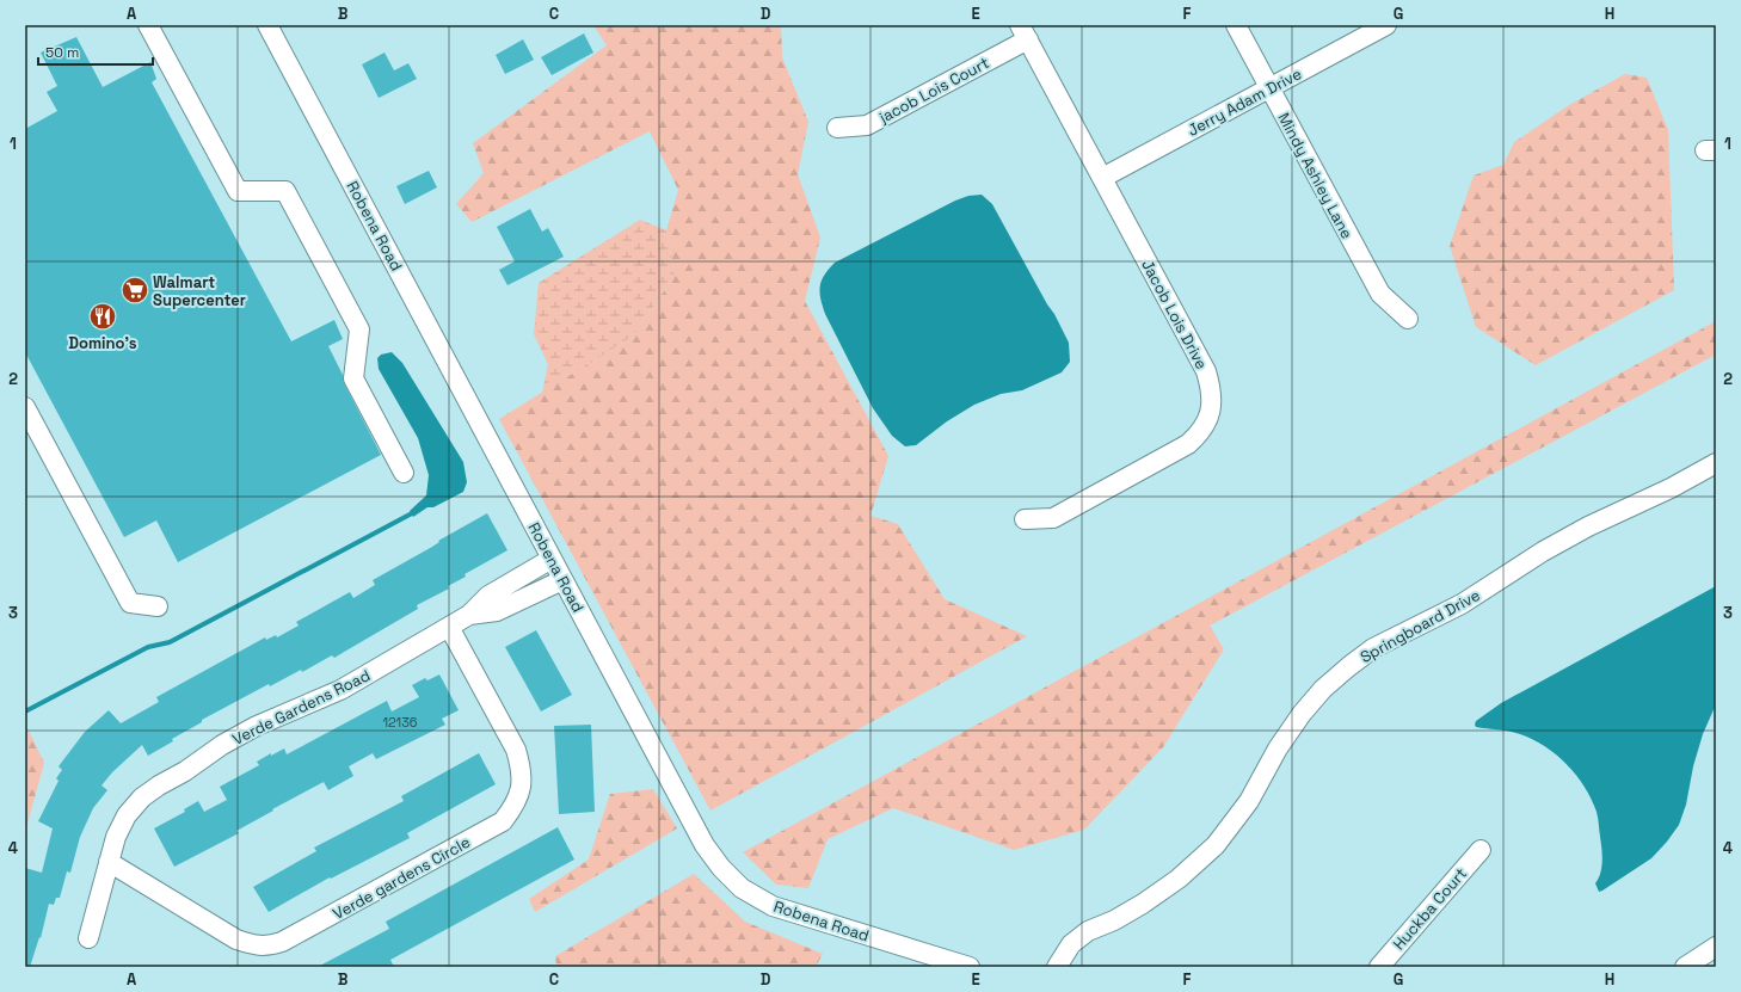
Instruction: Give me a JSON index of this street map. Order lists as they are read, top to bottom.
{
  "streets": {
    "street": [
      "jacob Lois Court",
      "Jerry Adam Drive",
      "Mindy Ashley Lane",
      "Robena Road",
      "Jacob Lois Drive",
      "Springboard Drive",
      "Verde Gardens Road",
      "Verde gardens Circle",
      "Huckba Court"
    ]
  },
  "crossings": [
    ["jacob Lois Court", "Jacob Lois Drive"],
    ["Jerry Adam Drive", "Mindy Ashley Lane"],
    ["Jerry Adam Drive", "Jacob Lois Drive"],
    ["Robena Road", "Verde Gardens Road"],
    ["Verde Gardens Road", "Verde gardens Circle"]
  ],
  "places": {
    "supermarket": ["Walmart Supercenter"],
    "restaurant": ["Domino's"]
  },
  "house_numbers": ["12136"],
  "scale_bar": "50 m",
  "grid": {
    "columns": [
      "A",
      "B",
      "C",
      "D",
      "E",
      "F",
      "G",
      "H"
    ],
    "rows": [
      "1",
      "2",
      "3",
      "4"
    ]
  }
}
